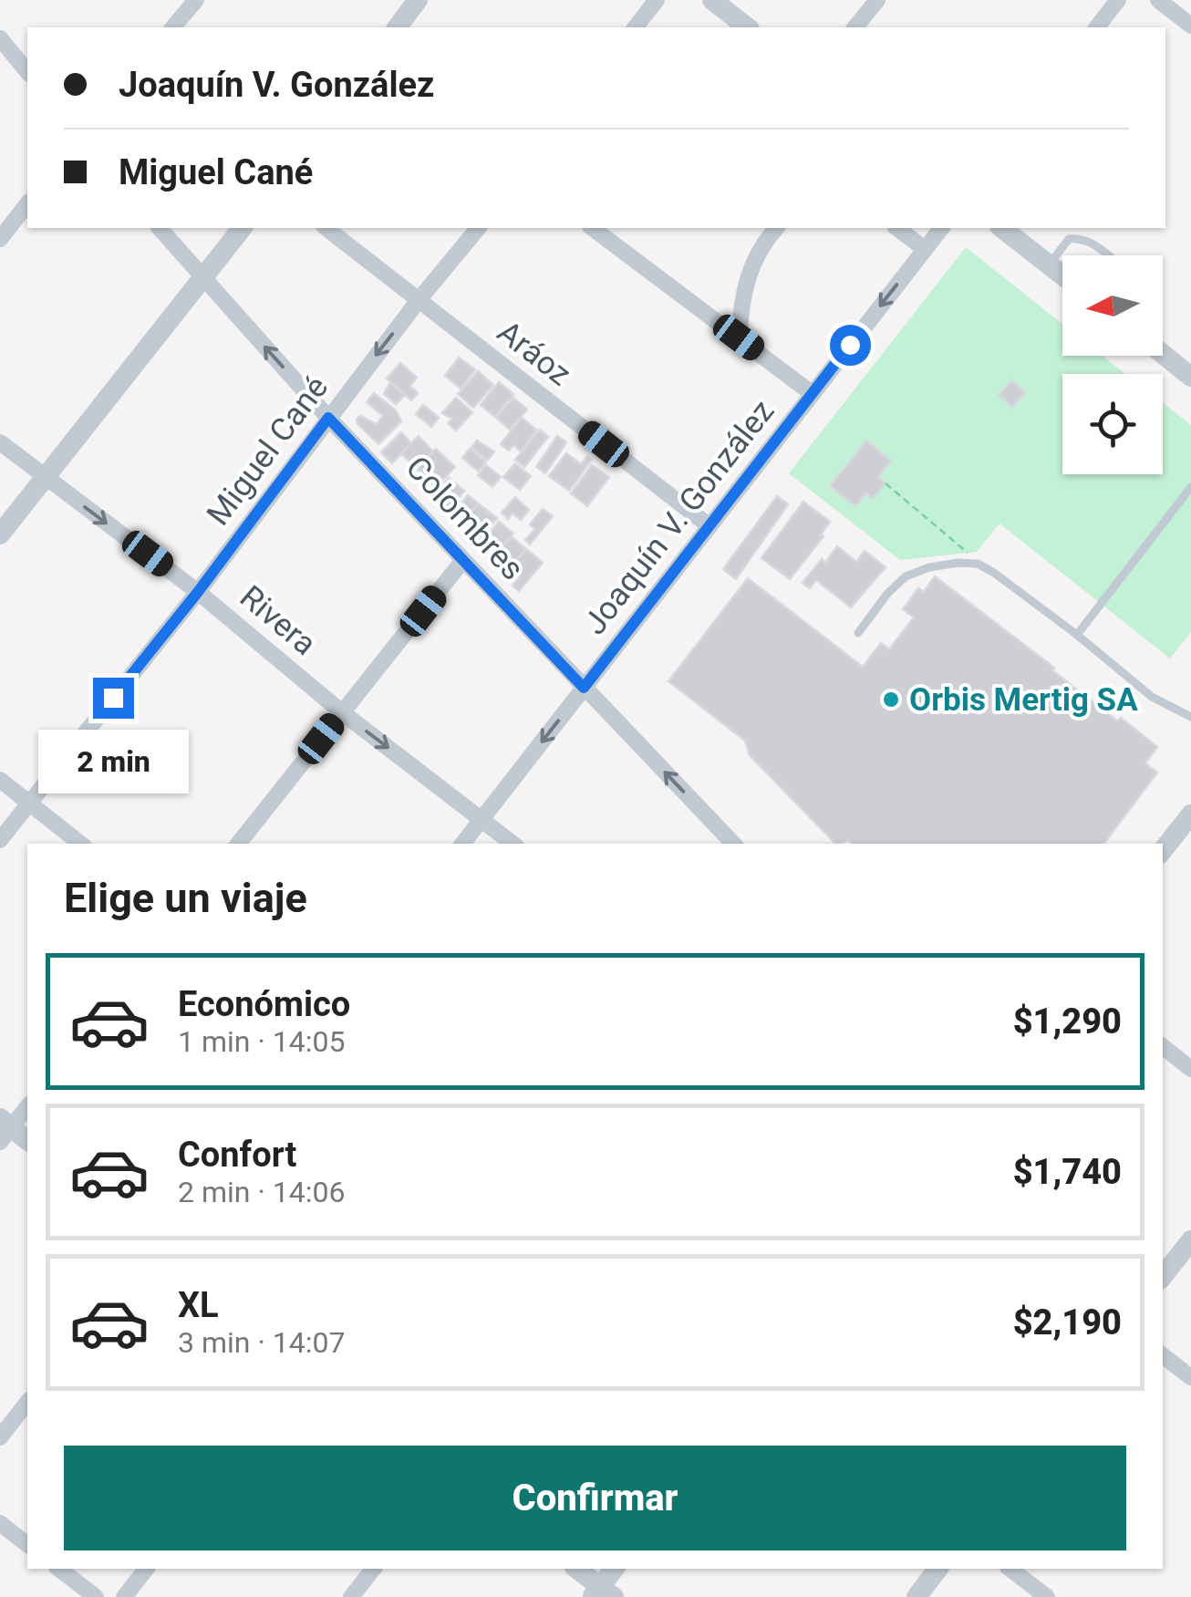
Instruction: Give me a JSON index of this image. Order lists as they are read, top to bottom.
{
  "streets": {
    "street": [
      "Aráoz",
      "Miguel Cané",
      "Joaquín V. González",
      "Colombres",
      "Rivera"
    ]
  },
  "crossings": [
    ["Aráoz", "Miguel Cané"],
    ["Aráoz", "Joaquín V. González"],
    ["Miguel Cané", "Colombres"],
    ["Miguel Cané", "Rivera"],
    ["Joaquín V. González", "Colombres"],
    ["Joaquín V. González", "Rivera"]
  ],
  "one_way": ["Colombres", "Rivera"],
  "places": ["Orbis Mertig SA"],
  "north": "left",
  "page": {
    "banner": ["Joaquín V. González", "Miguel Cané"],
    "bubble": "2 min",
    "heading": "Elige un viaje",
    "list": [
      {
        "name": "Económico",
        "note": "1 min · 14:05",
        "value": "$1,290"
      },
      {
        "name": "Confort",
        "note": "2 min · 14:06",
        "value": "$1,740"
      },
      {
        "name": "XL",
        "note": "3 min · 14:07",
        "value": "$2,190"
      }
    ],
    "buttons": "Confirmar"
  }
}
